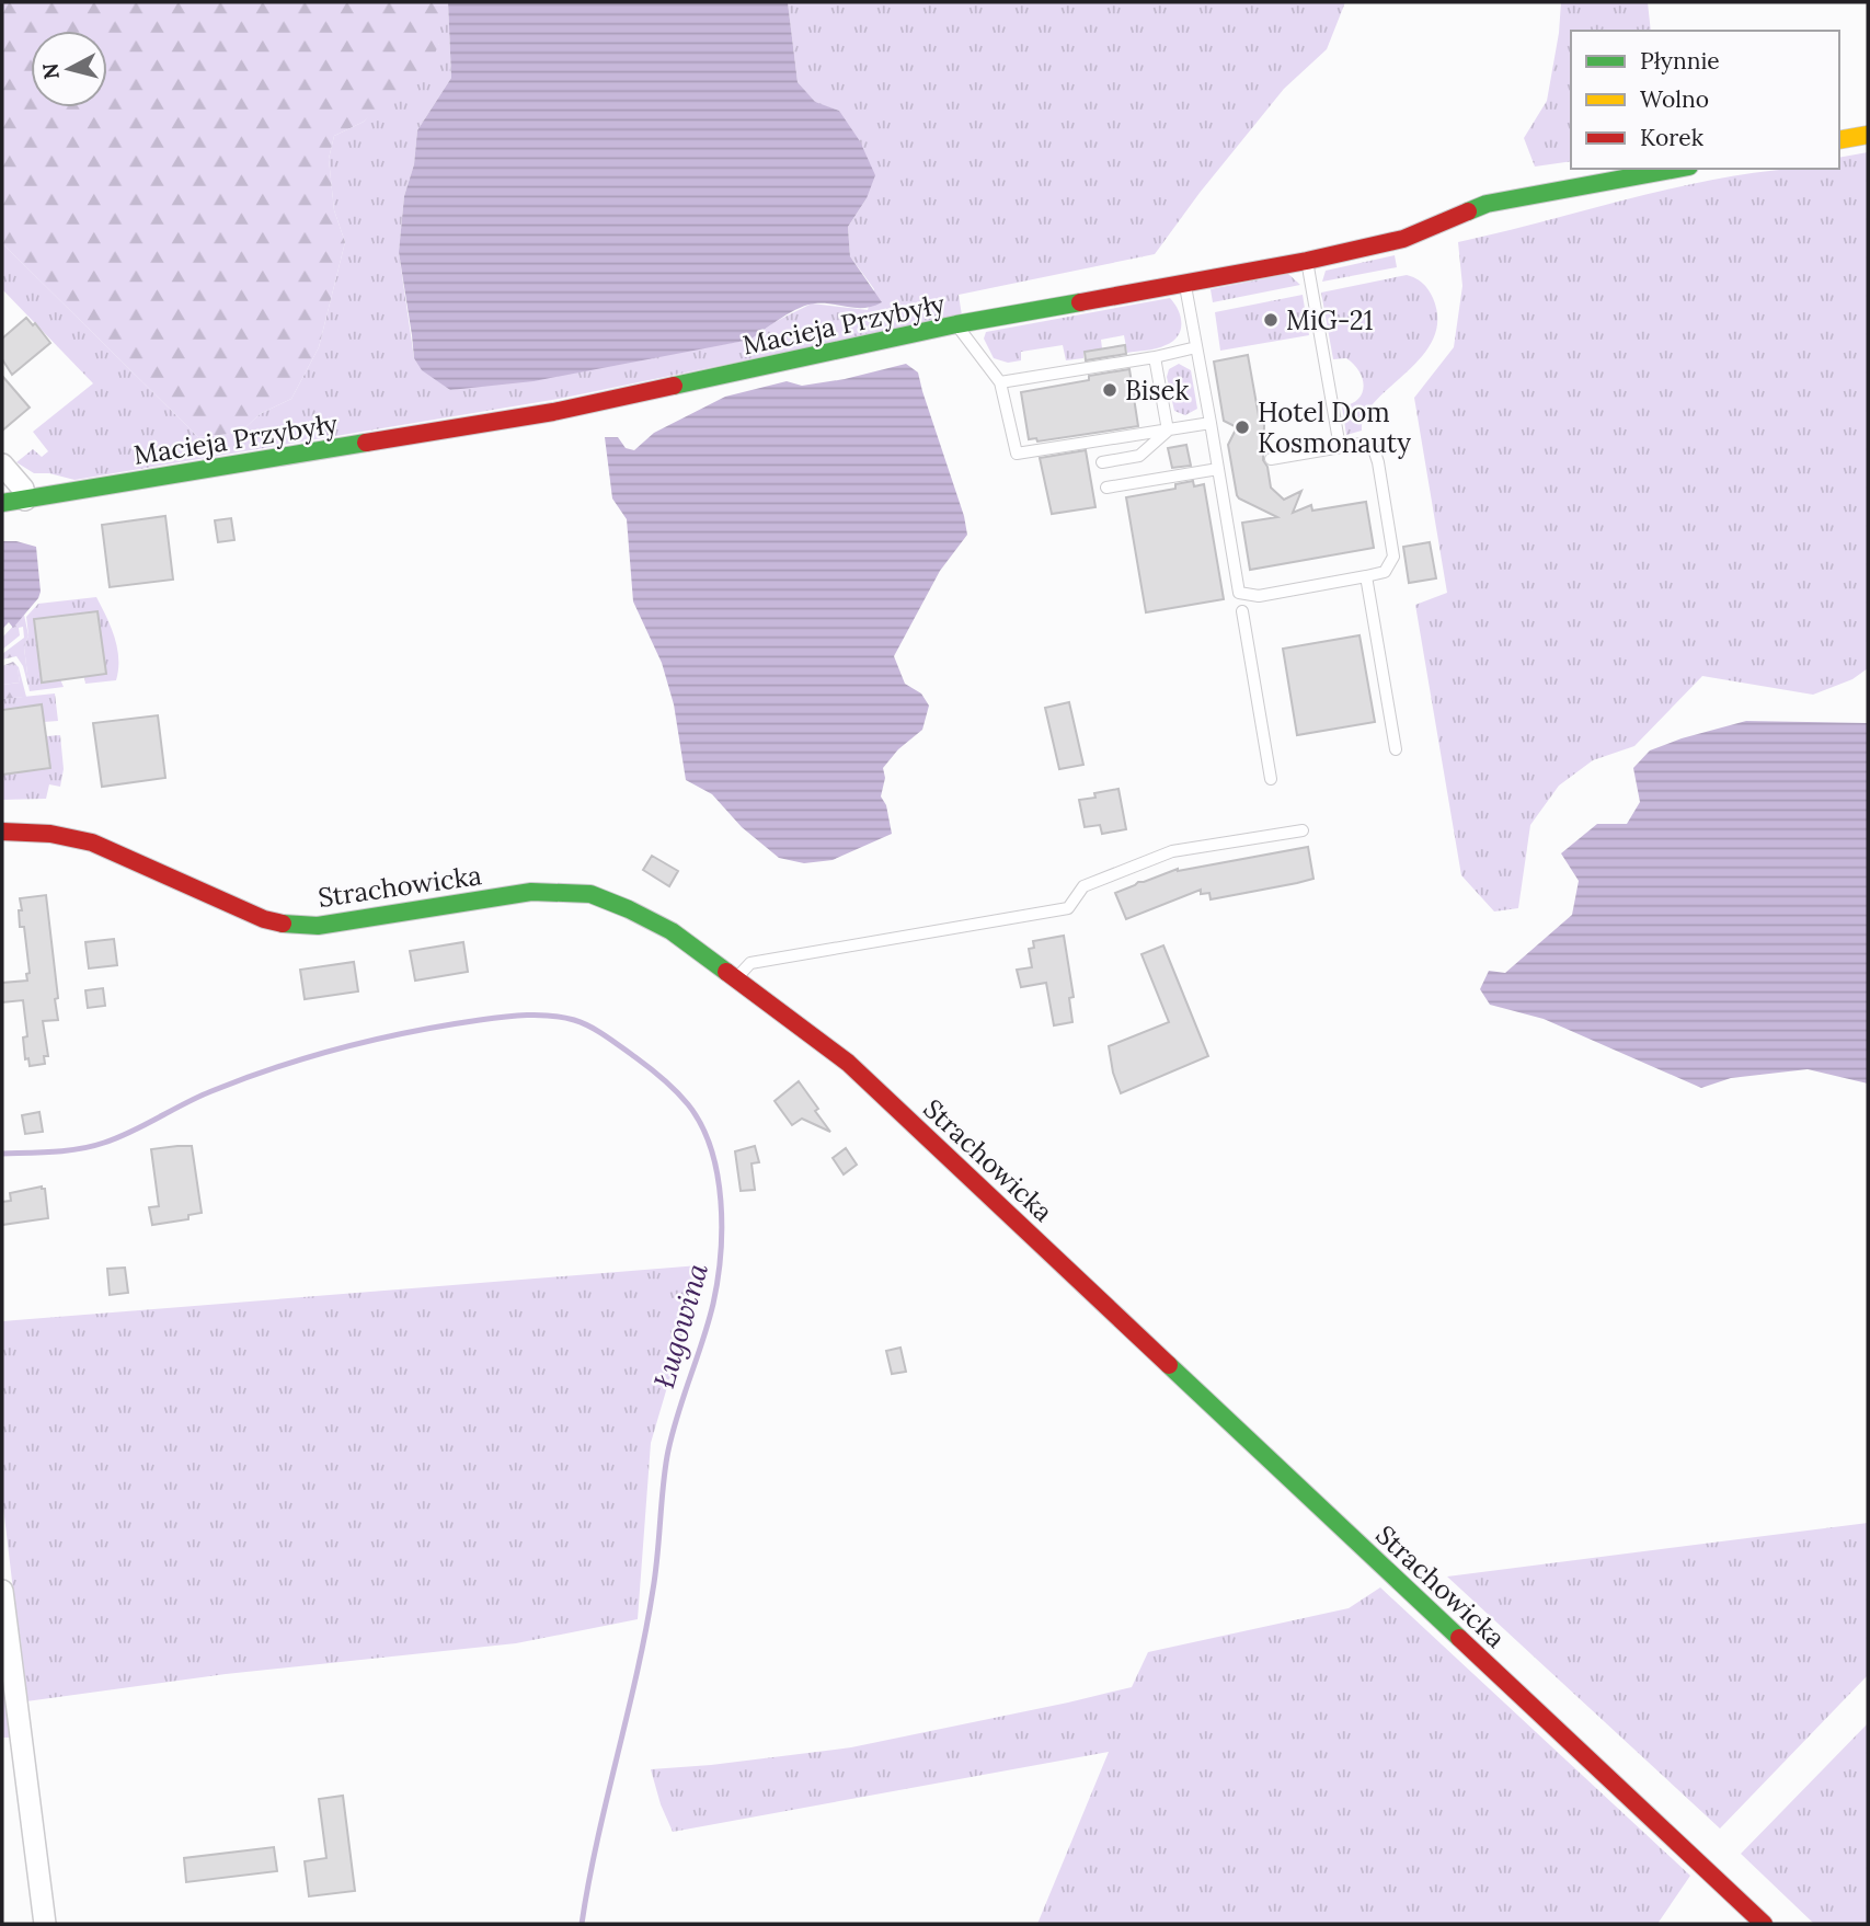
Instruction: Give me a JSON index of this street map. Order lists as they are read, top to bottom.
{
  "streets": {
    "street": ["Macieja Przybyły", "Strachowicka"]
  },
  "water": ["Ługowina"],
  "places": ["MiG-21", "Bisek", "Hotel Dom Kosmonauty"],
  "legend": ["Płynnie", "Wolno", "Korek"],
  "north": "left"
}
